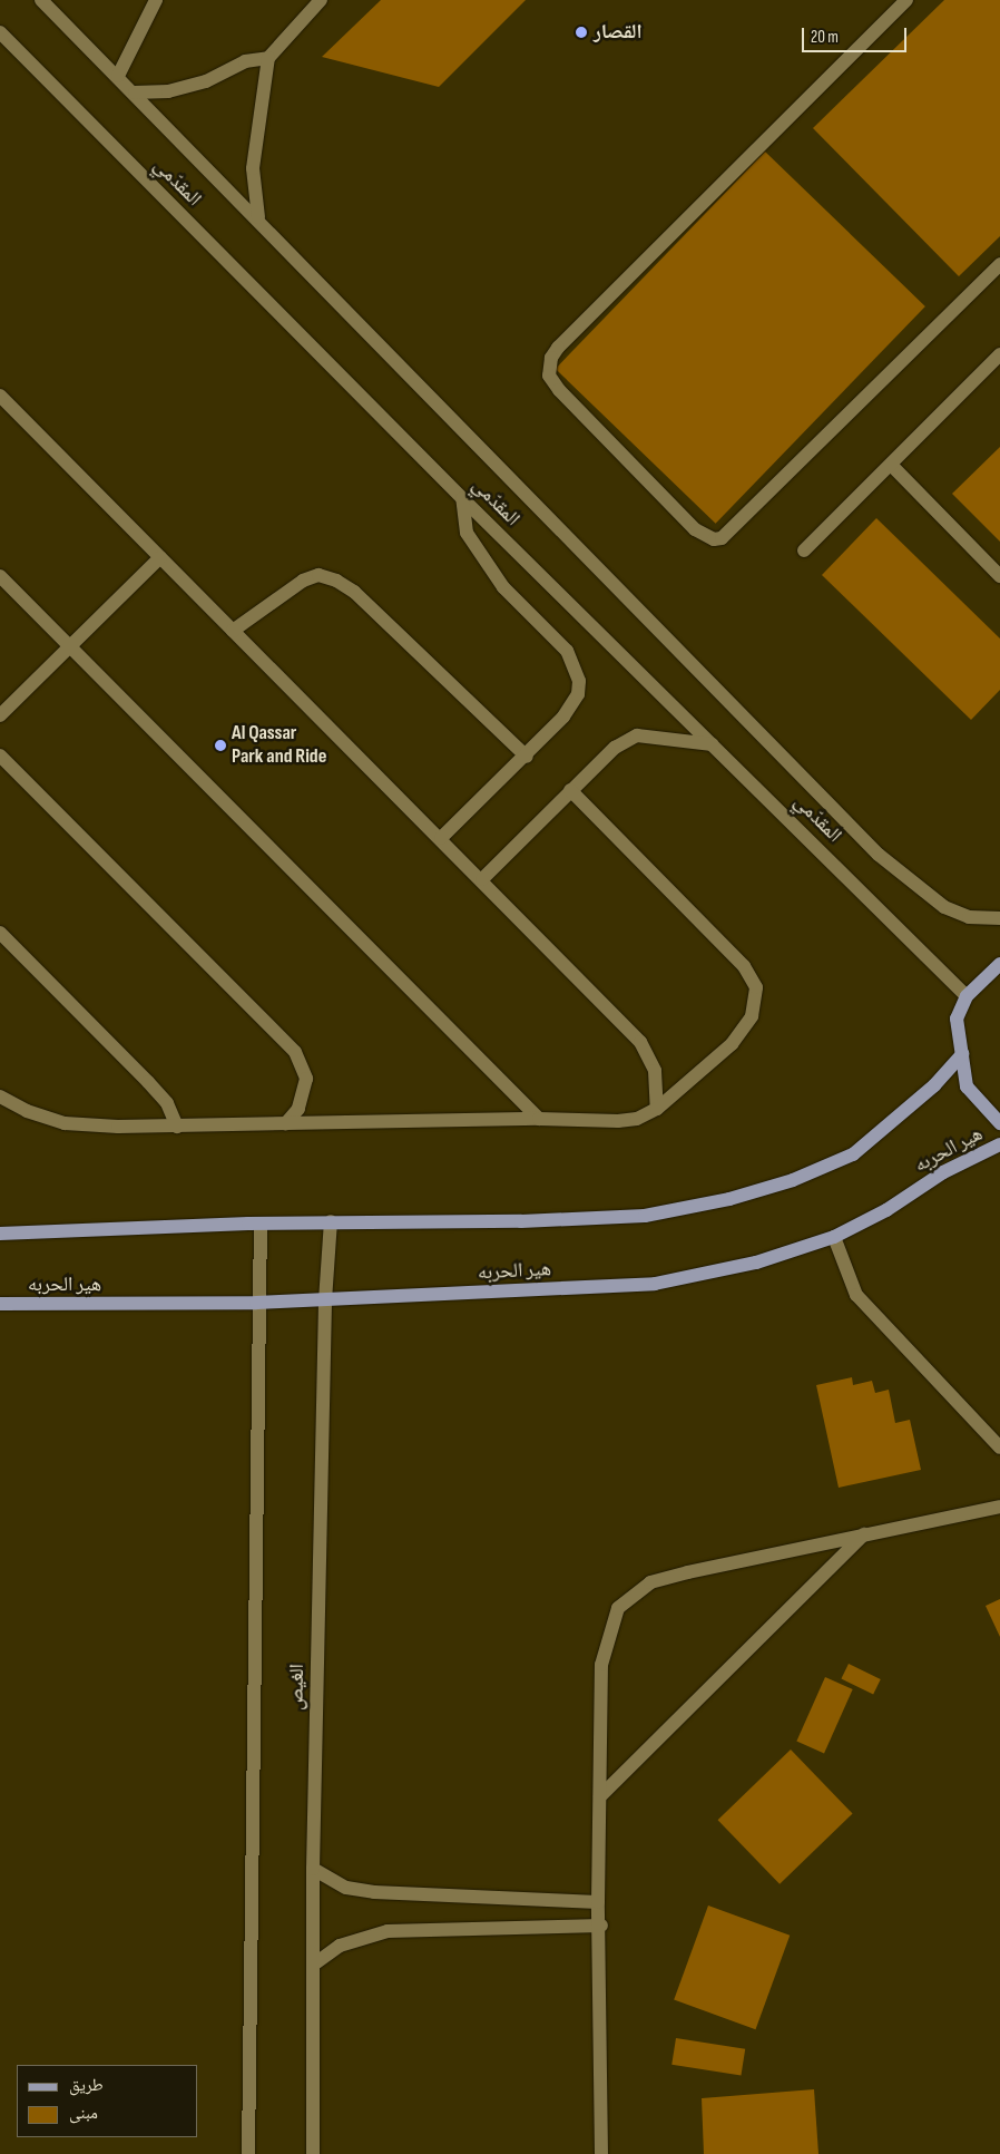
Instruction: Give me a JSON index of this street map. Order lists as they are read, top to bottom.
{
  "streets": {
    "main road": ["هير الحربه"],
    "street": ["المقدّمي", "الغيص"]
  },
  "crossings": [
    ["هير الحربه", "الغيص"]
  ],
  "places": ["القصار", "Al Qassar Park and Ride"],
  "legend": ["طريق", "مبنى"],
  "scale_bar": "20 m"
}
